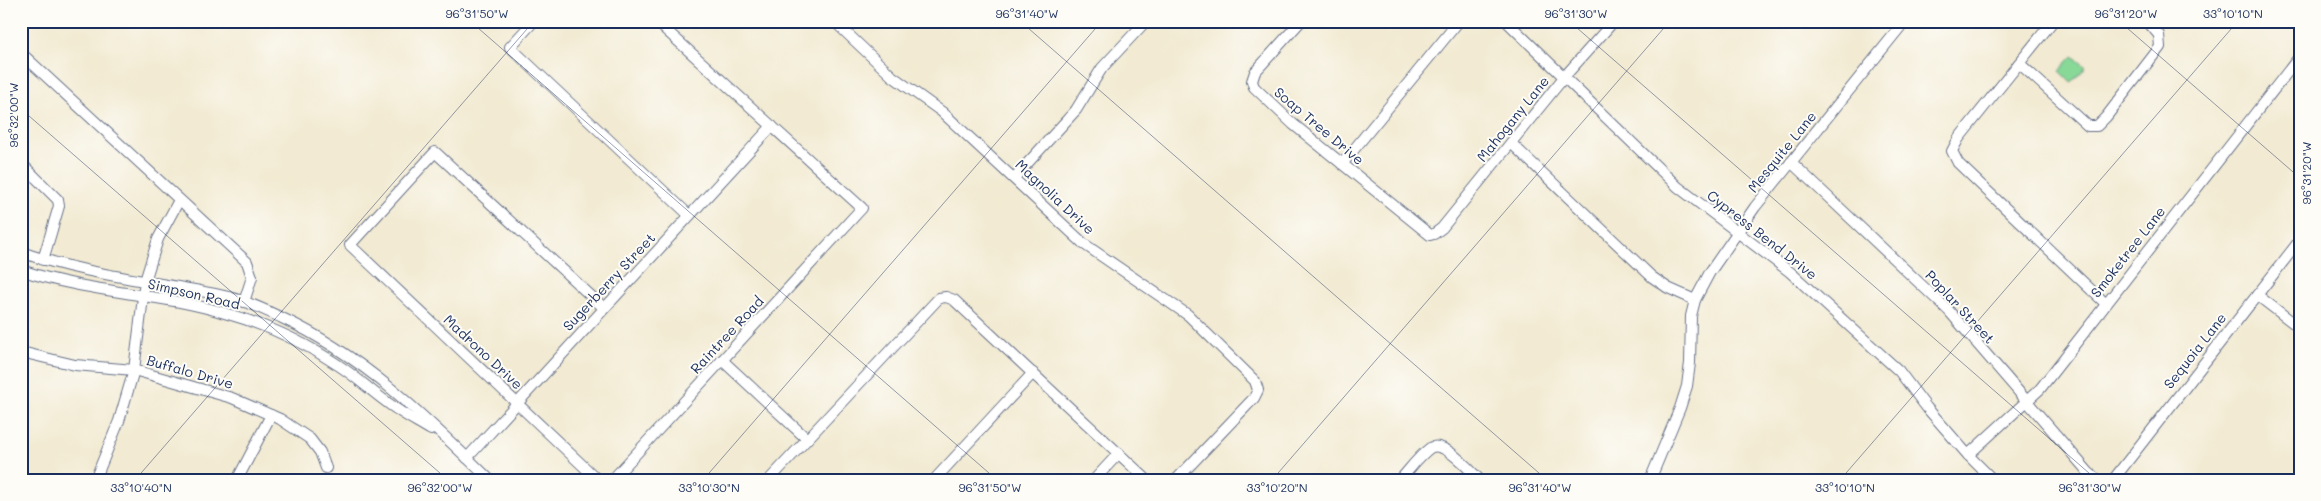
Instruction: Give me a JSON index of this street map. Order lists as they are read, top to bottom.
{
  "streets": {
    "street": [
      "Mahogany Lane",
      "Soap Tree Drive",
      "Mesquite Lane",
      "Magnolia Drive",
      "Cypress Bend Drive",
      "Smoketree Lane",
      "Sugerberry Street",
      "Simpson Road",
      "Poplar Street",
      "Raintree Road",
      "Sequoia Lane",
      "Madrono Drive",
      "Buffalo Drive"
    ]
  },
  "crossings": [
    ["Mahogany Lane", "Soap Tree Drive"],
    ["Mahogany Lane", "Cypress Bend Drive"],
    ["Mesquite Lane", "Cypress Bend Drive"],
    ["Mesquite Lane", "Poplar Street"],
    ["Cypress Bend Drive", "Smoketree Lane"],
    ["Smoketree Lane", "Poplar Street"],
    ["Sugerberry Street", "Simpson Road"],
    ["Sugerberry Street", "Raintree Road"],
    ["Sugerberry Street", "Madrono Drive"]
  ],
  "coordinates": [
    "96°31'50\"W",
    "96°31'40\"W",
    "96°31'30\"W",
    "96°31'20\"W",
    "33°10'10\"N",
    "96°32'00\"W",
    "33°10'40\"N",
    "33°10'30\"N",
    "33°10'20\"N"
  ]
}
